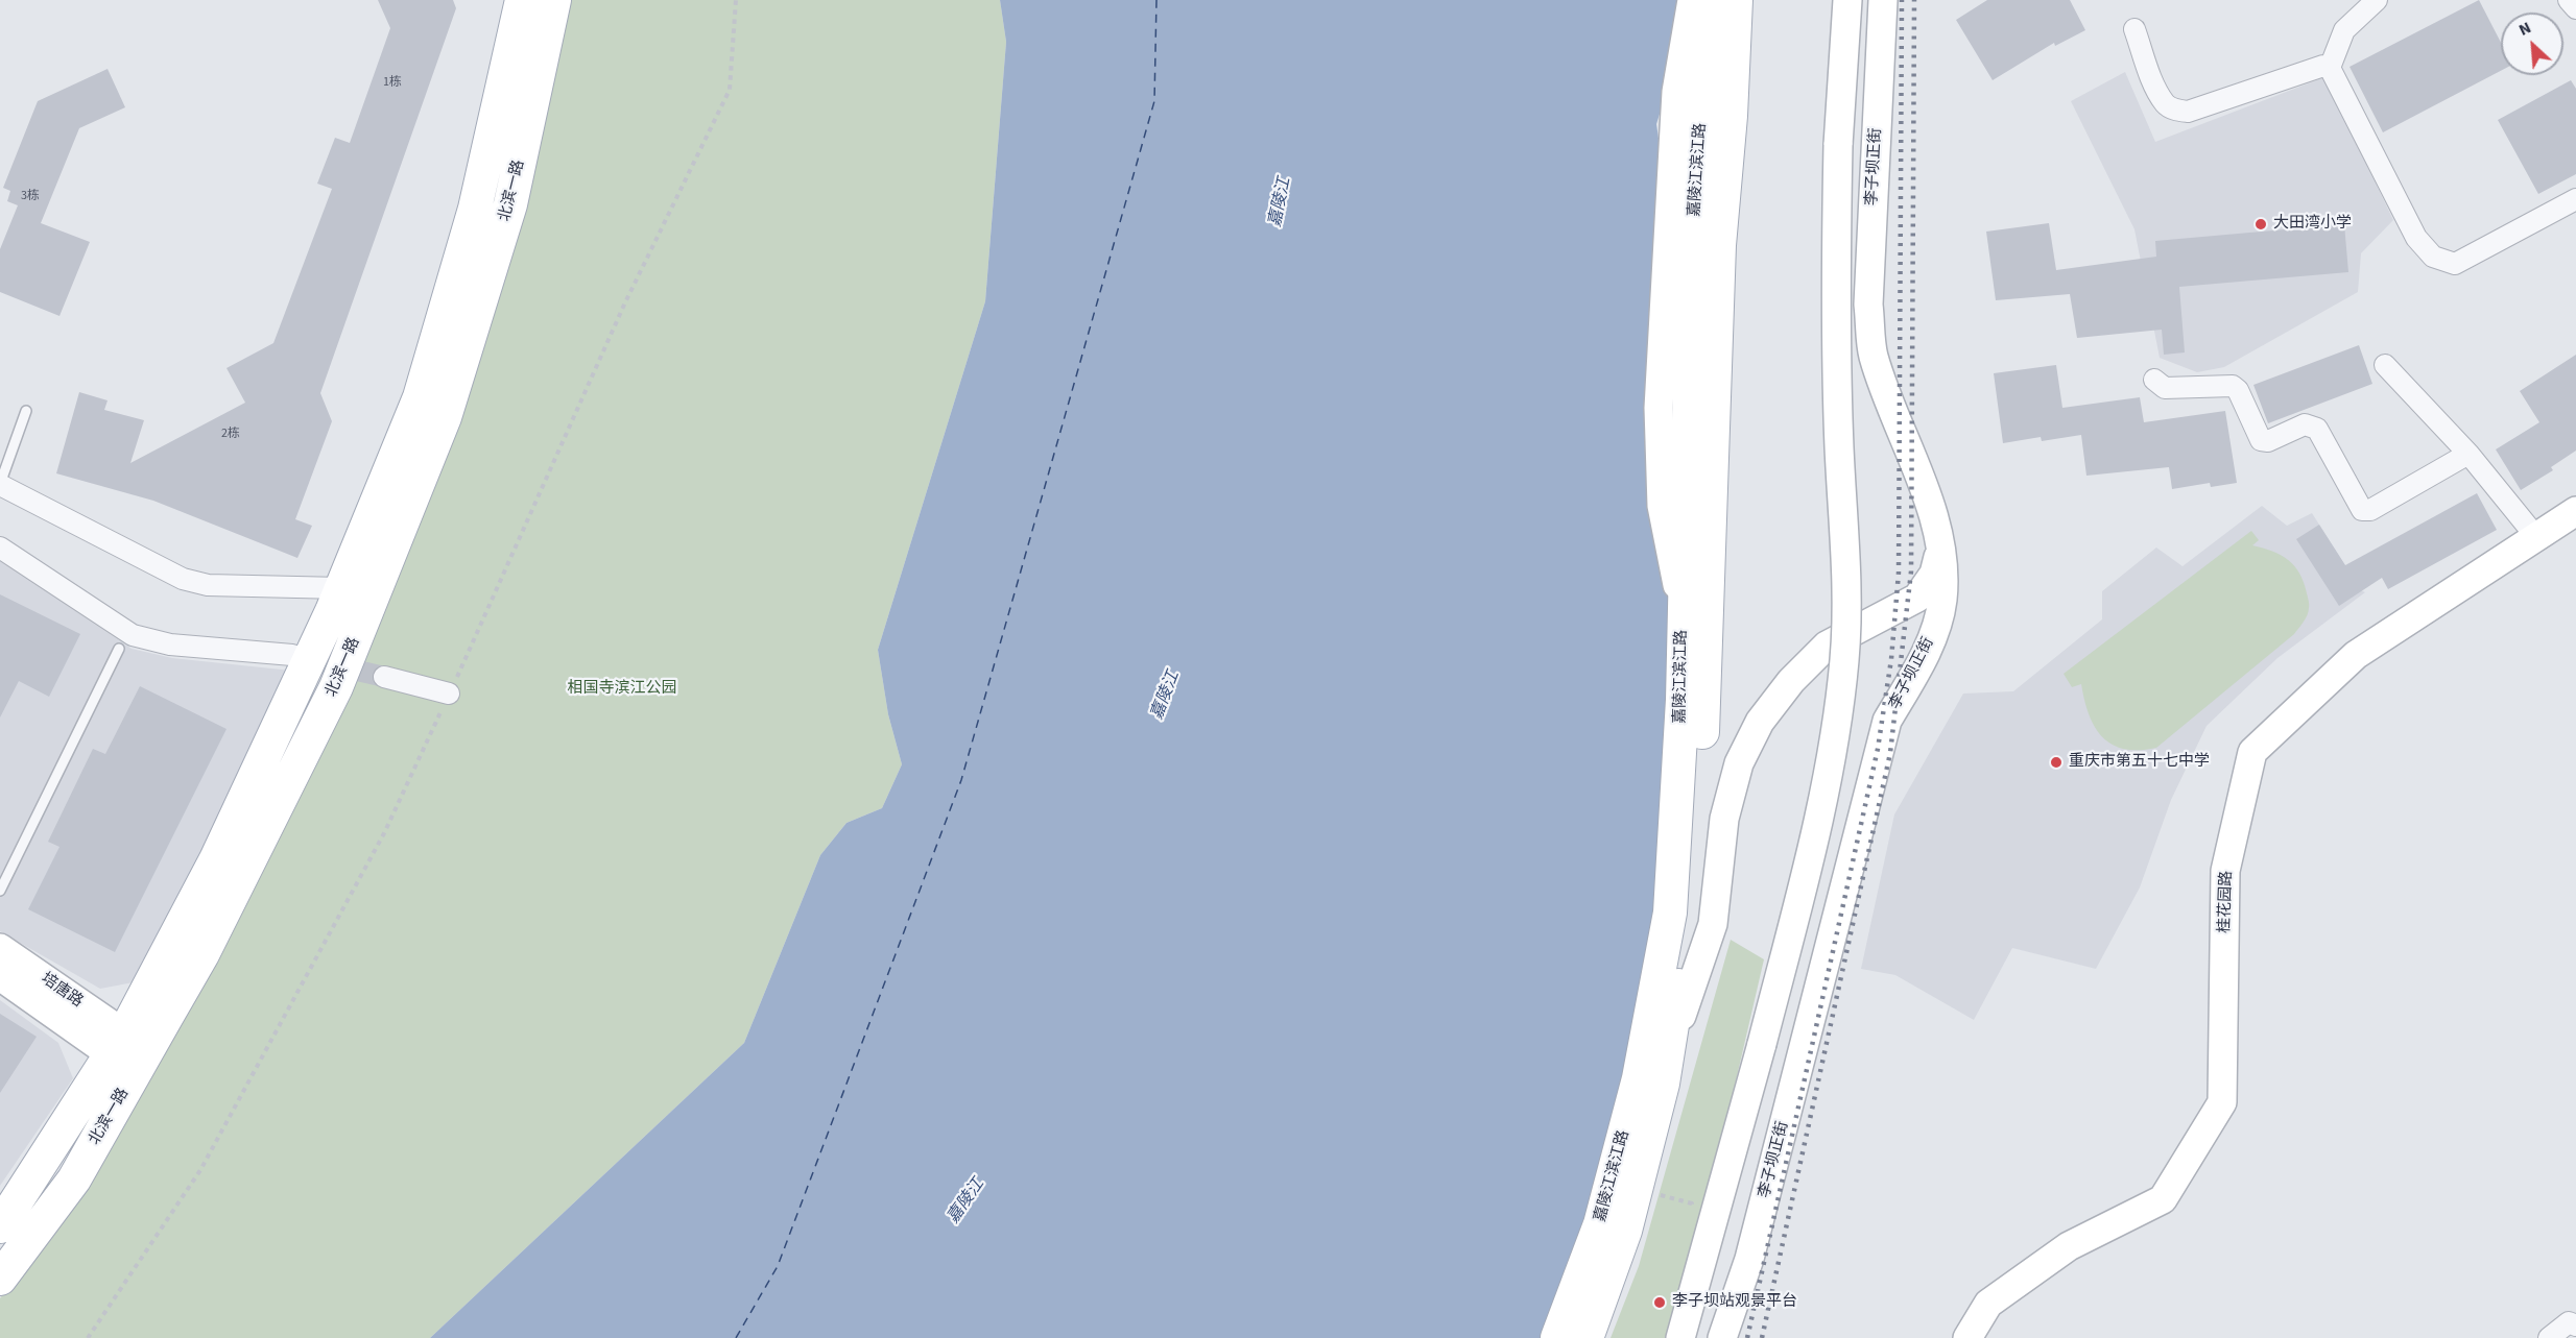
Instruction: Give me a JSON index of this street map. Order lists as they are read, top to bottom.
{
  "streets": {
    "main road": [
      "李子坝正街",
      "嘉陵江滨江路",
      "北滨一路",
      "桂花园路",
      "培唐路"
    ]
  },
  "crossings": [
    ["北滨一路", "培唐路"]
  ],
  "water": ["嘉陵江"],
  "parks": ["相国寺滨江公园"],
  "places": ["大田湾小学", "重庆市第五十七中学", "李子坝站观景平台"],
  "house_numbers": ["1栋", "3栋", "2栋"],
  "north": "top left"
}
